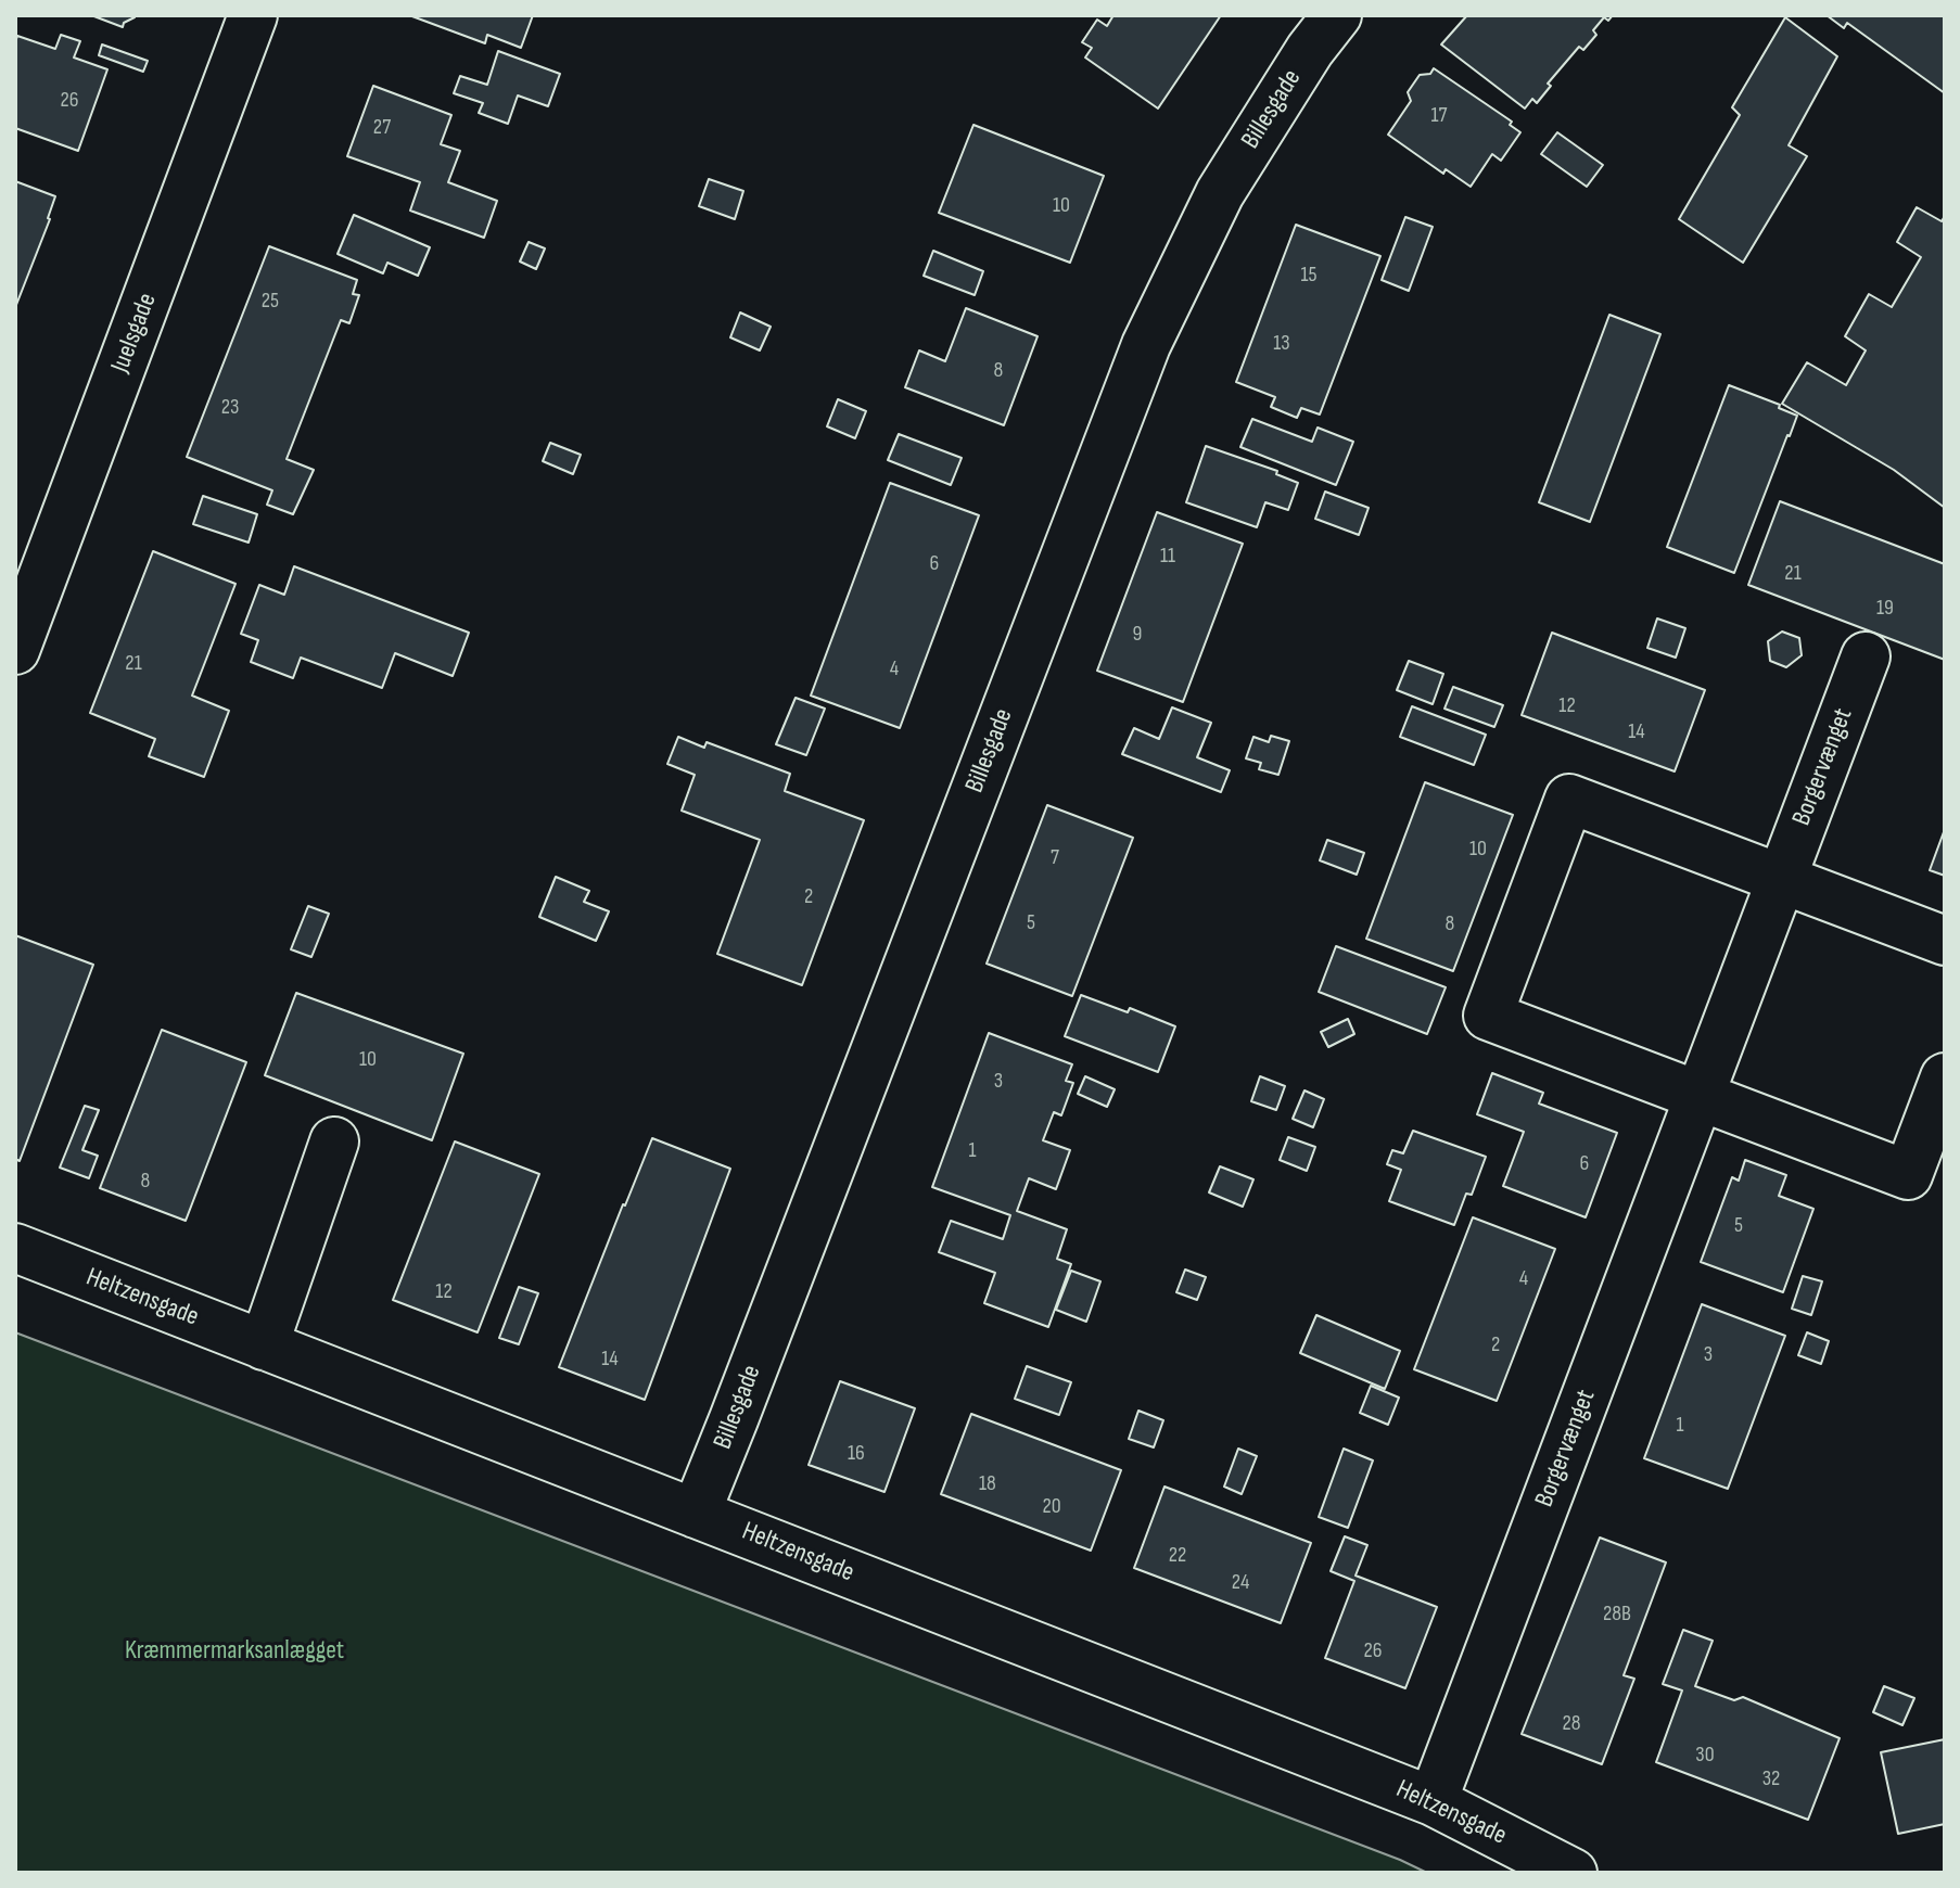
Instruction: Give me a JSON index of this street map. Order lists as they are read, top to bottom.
{
  "streets": {
    "street": [
      "Billesgade",
      "Juelsgade",
      "Borgervænget",
      "Heltzensgade"
    ]
  },
  "crossings": [
    ["Billesgade", "Heltzensgade"],
    ["Borgervænget", "Heltzensgade"]
  ],
  "parks": ["Kræmmermarksanlægget"],
  "house_numbers": [
    "26",
    "17",
    "27",
    "10",
    "15",
    "25",
    "13",
    "8",
    "23",
    "11",
    "6",
    "21",
    "19",
    "9",
    "21",
    "4",
    "12",
    "14",
    "10",
    "7",
    "2",
    "5",
    "8",
    "10",
    "3",
    "1",
    "6",
    "8",
    "5",
    "4",
    "12",
    "2",
    "3",
    "14",
    "1",
    "16",
    "18",
    "20",
    "22",
    "24",
    "28B",
    "26",
    "28",
    "30",
    "32"
  ]
}
